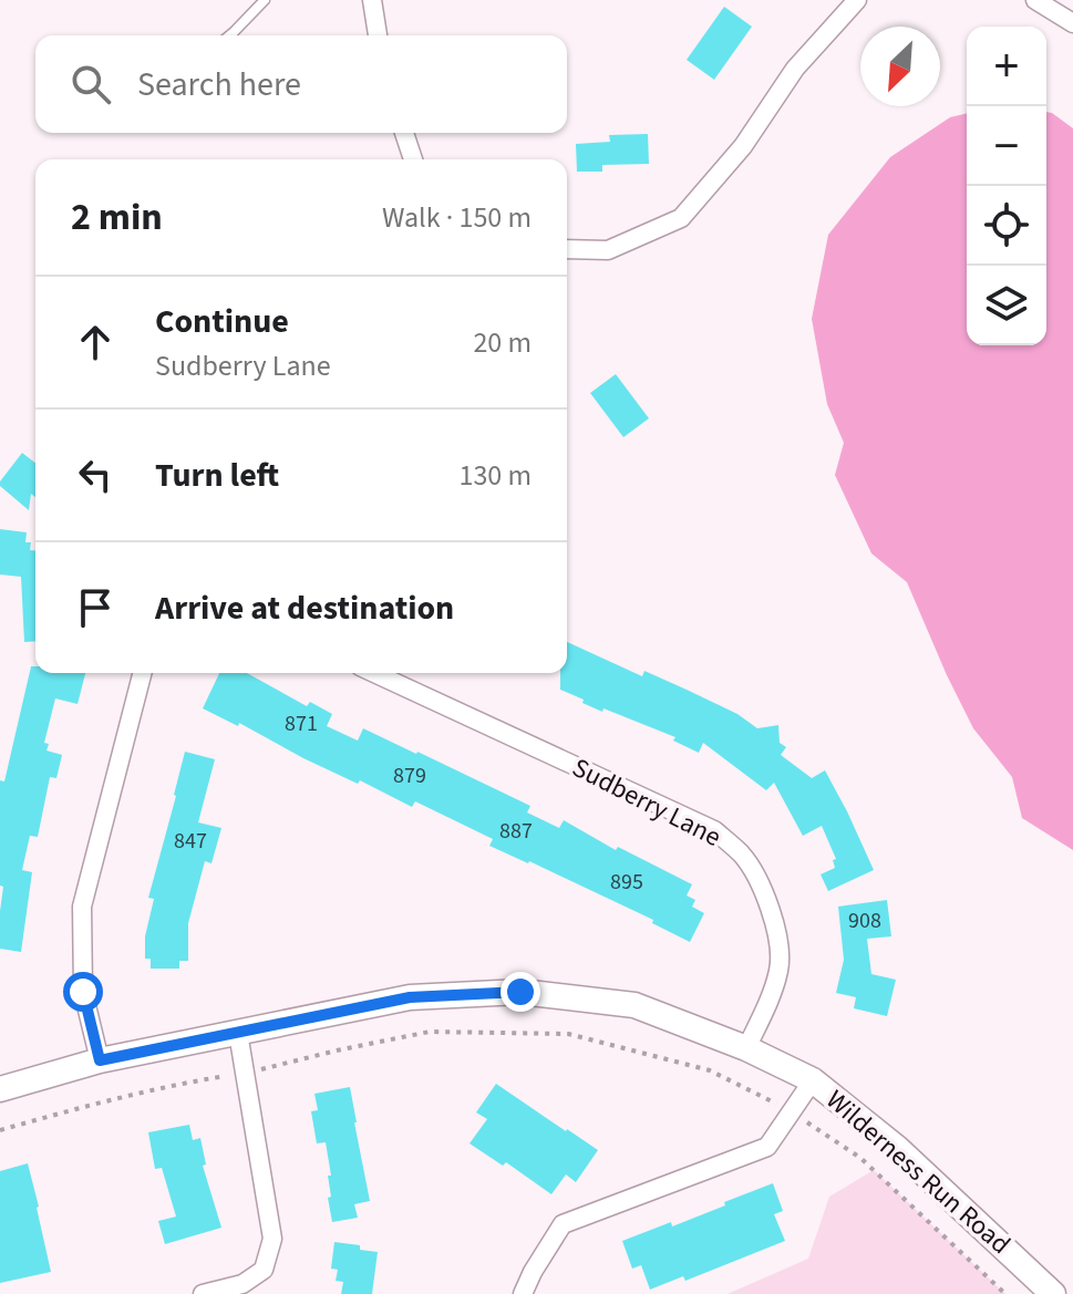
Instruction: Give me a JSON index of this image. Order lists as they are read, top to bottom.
{
  "streets": {
    "street": ["Sudberry Lane", "Wilderness Run Road"]
  },
  "crossings": [
    ["Sudberry Lane", "Wilderness Run Road"]
  ],
  "house_numbers": [
    "871",
    "879",
    "887",
    "847",
    "895",
    "908"
  ],
  "north": "bottom left",
  "page": {
    "map_buttons": ["+", "−"],
    "search": "Search here",
    "heading": ["2 min", "Walk · 150 m"],
    "list": [
      ["Continue", "Sudberry Lane", "20 m"],
      ["Turn left", "130 m"],
      "Arrive at destination"
    ]
  }
}
